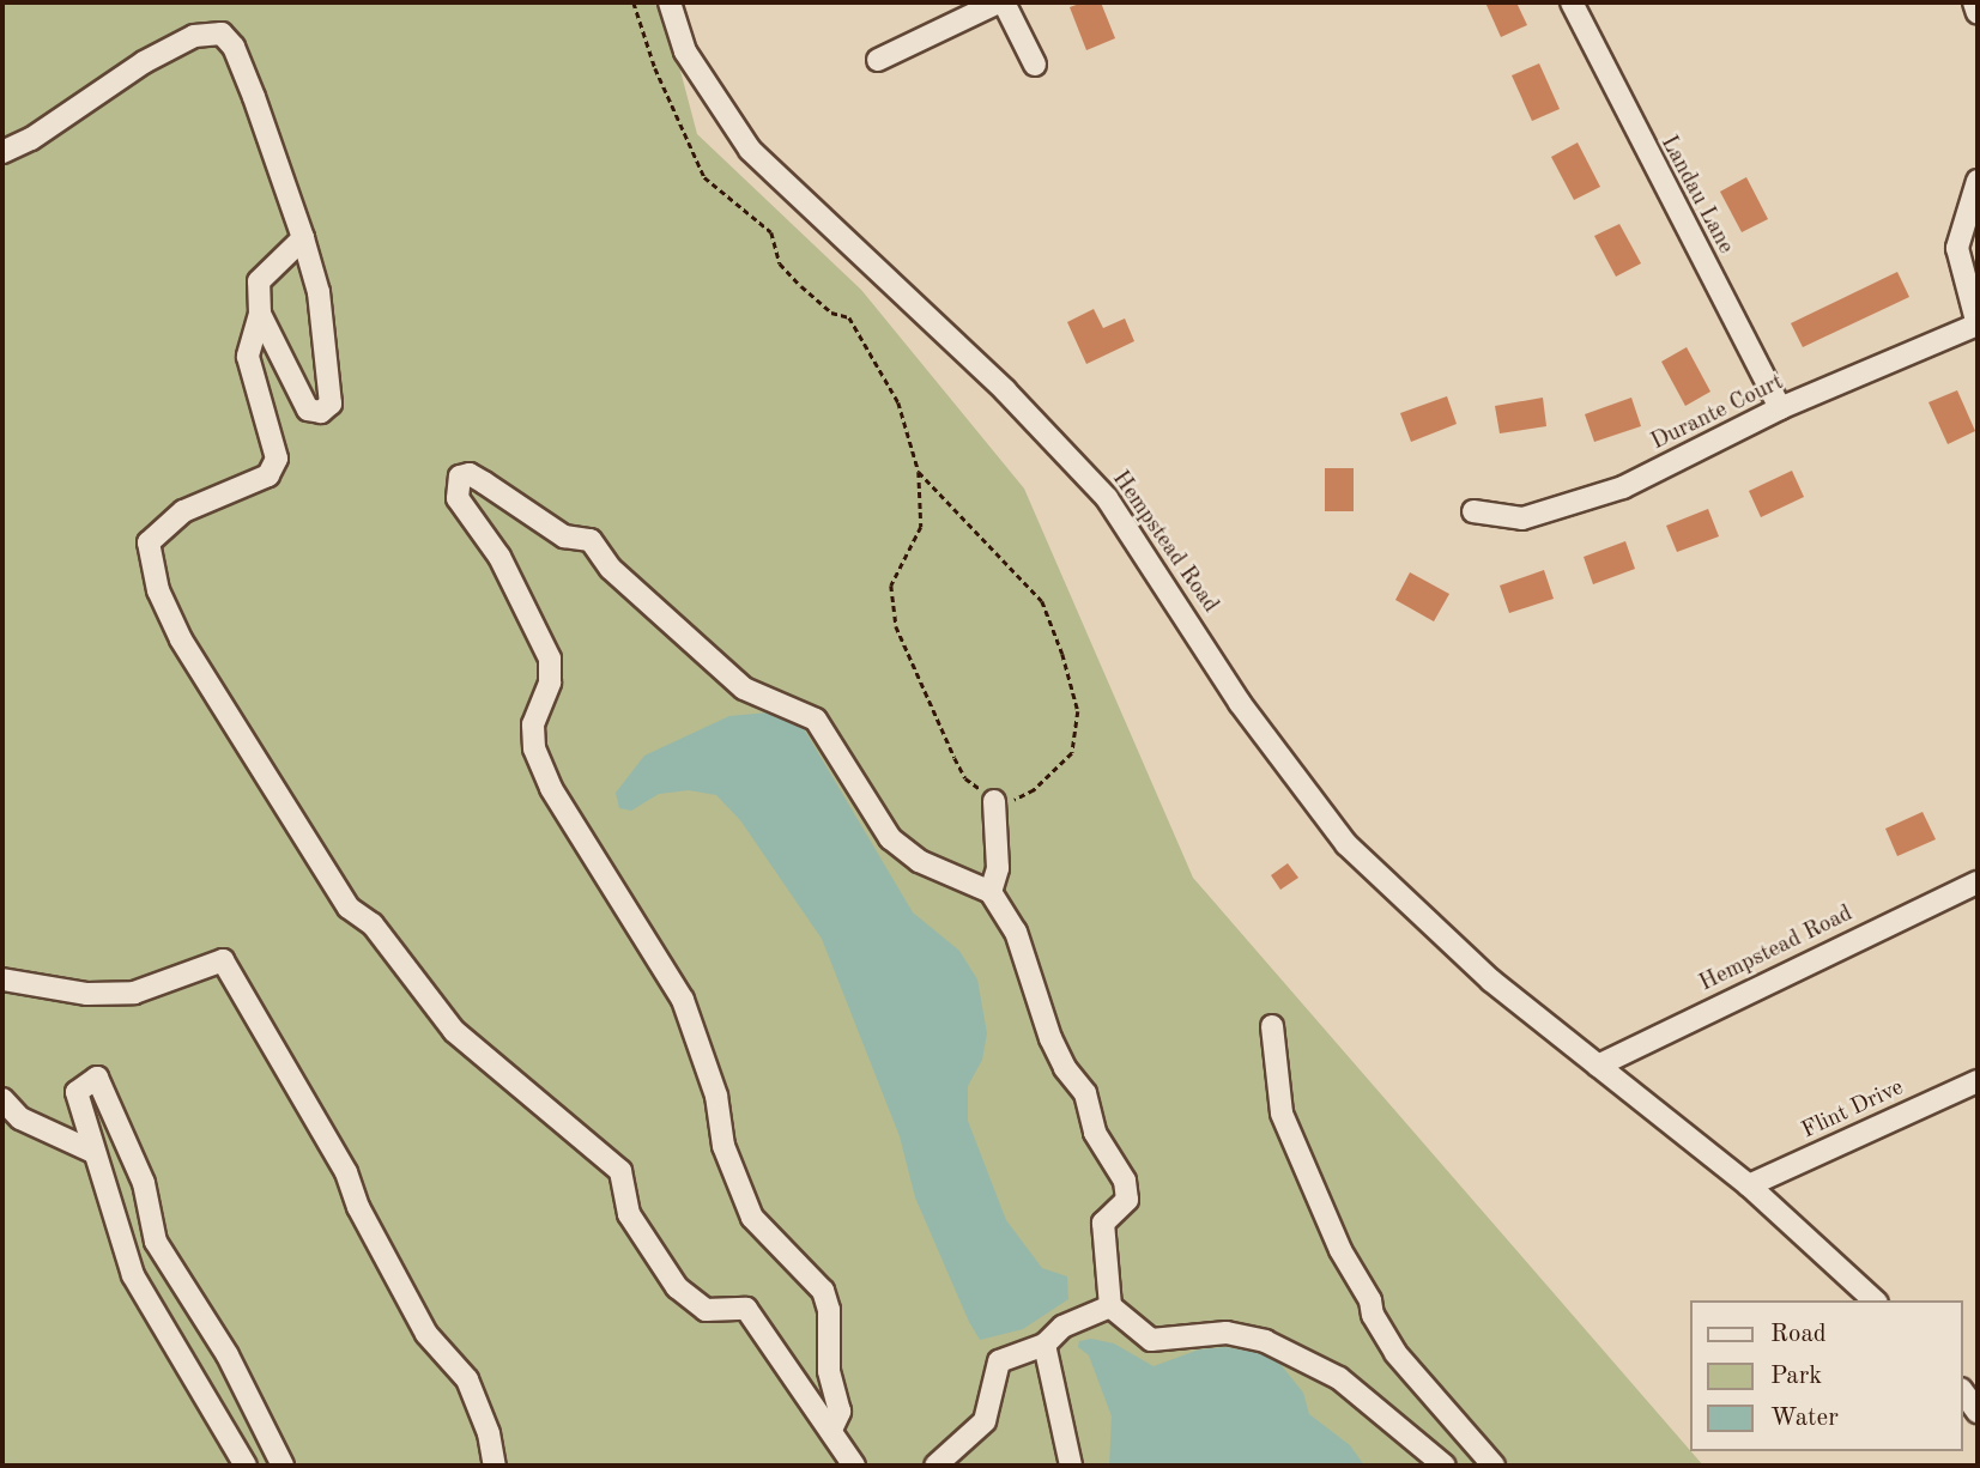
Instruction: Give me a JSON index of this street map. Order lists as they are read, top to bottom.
{
  "streets": {
    "street": [
      "Landau Lane",
      "Durante Court",
      "Hempstead Road",
      "Flint Drive"
    ]
  },
  "crossings": [
    ["Landau Lane", "Durante Court"],
    ["Hempstead Road", "Flint Drive"]
  ],
  "legend": ["Road", "Park", "Water"]
}
